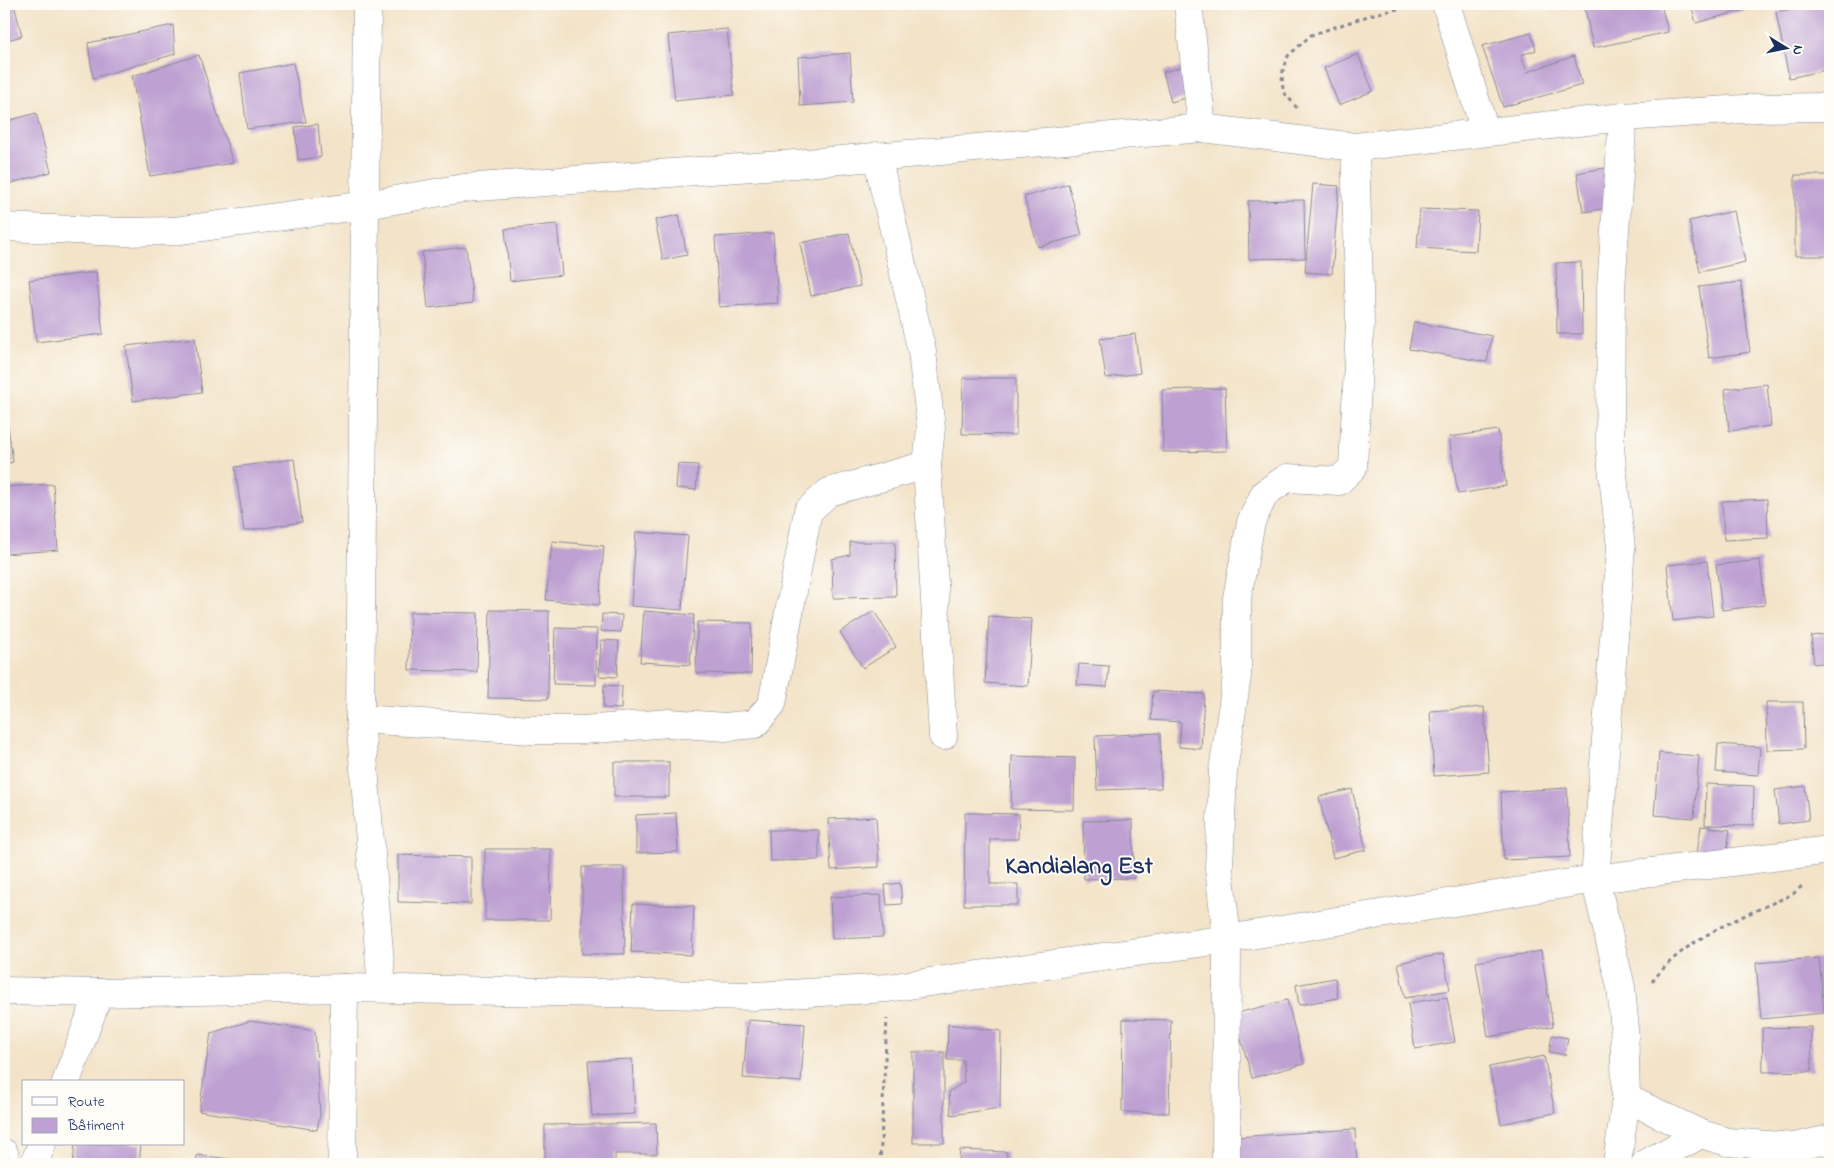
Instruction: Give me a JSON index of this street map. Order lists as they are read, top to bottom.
{
  "districts": ["Kandialang Est"],
  "legend": ["Route", "Bâtiment"],
  "north": "right"
}
